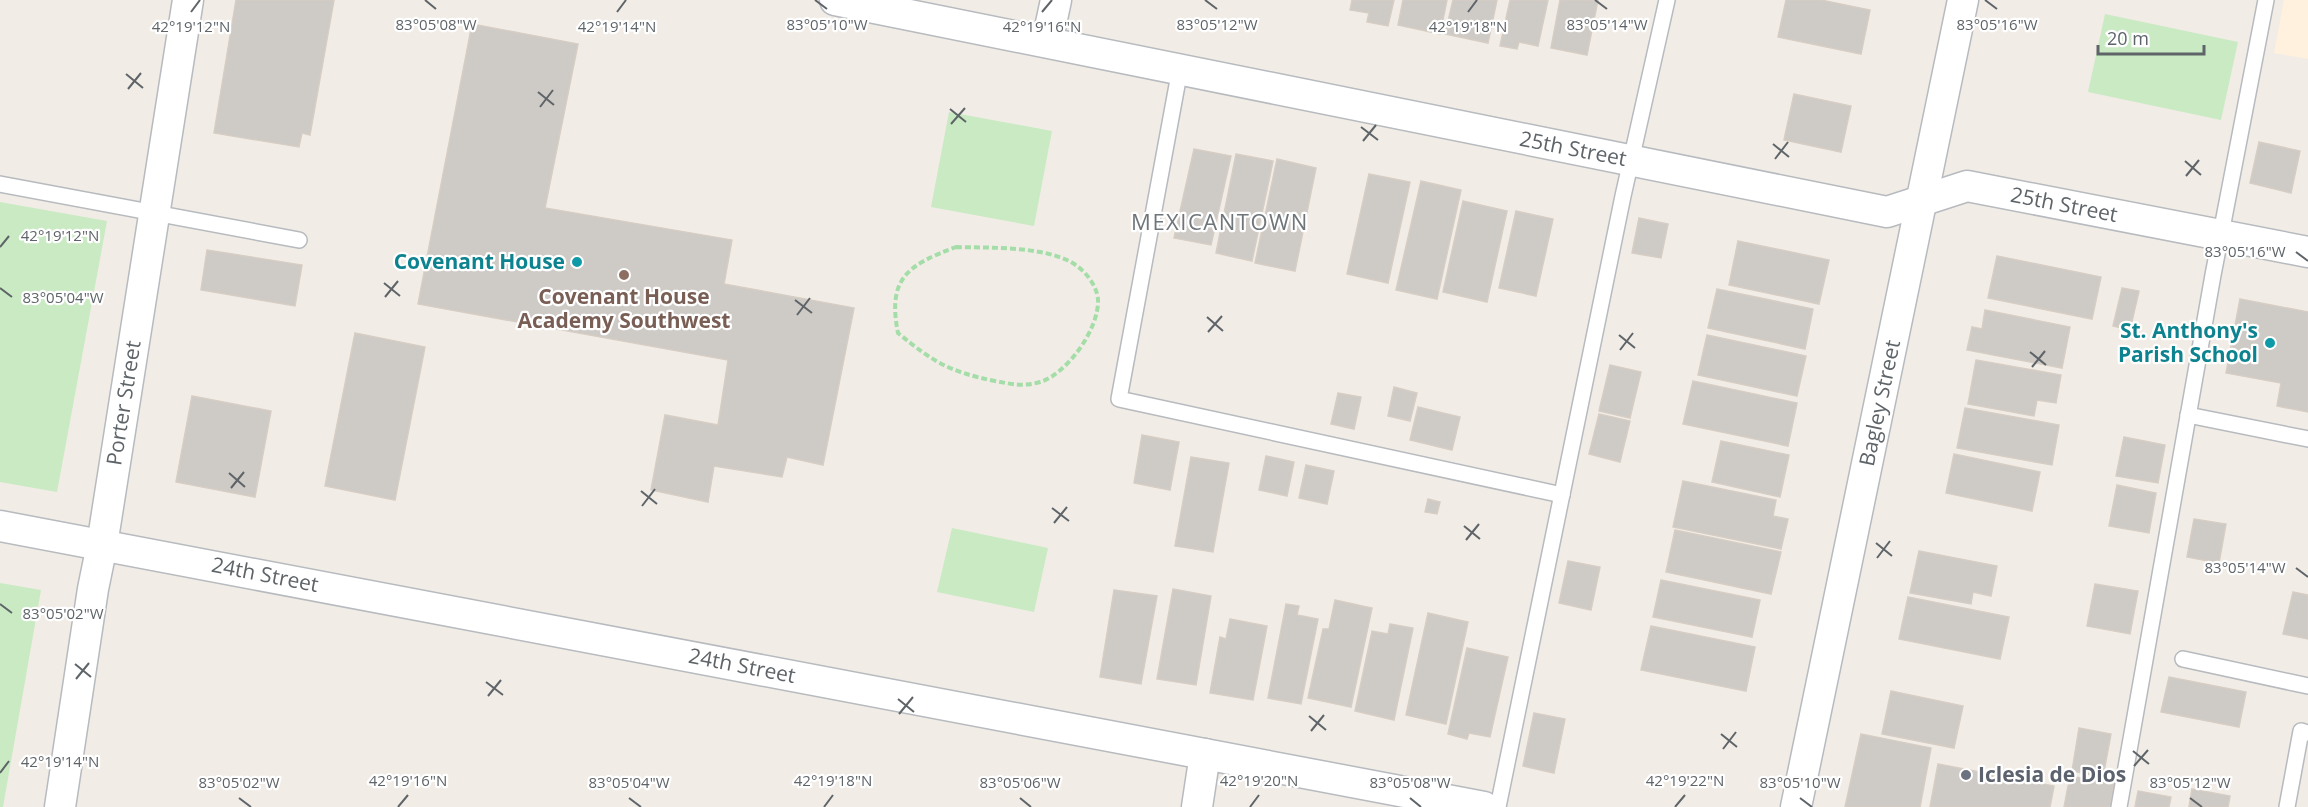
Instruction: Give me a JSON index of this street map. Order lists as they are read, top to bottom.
{
  "streets": {
    "street": [
      "25th Street",
      "Porter Street",
      "Bagley Street",
      "24th Street"
    ]
  },
  "crossings": [
    ["25th Street", "Bagley Street"],
    ["Porter Street", "24th Street"]
  ],
  "districts": ["MEXICANTOWN"],
  "places": [
    "Covenant House",
    "Covenant House Academy Southwest",
    "St. Anthony's Parish School",
    "Iclesia de Dios"
  ],
  "scale_bar": "20 m",
  "coordinates": [
    "83°05'08\"W",
    "83°05'10\"W",
    "83°05'12\"W",
    "83°05'14\"W",
    "83°05'16\"W",
    "42°19'12\"N",
    "42°19'14\"N",
    "42°19'16\"N",
    "42°19'18\"N",
    "83°05'04\"W",
    "83°05'02\"W",
    "42°19'20\"N",
    "42°19'22\"N",
    "83°05'06\"W"
  ]
}
